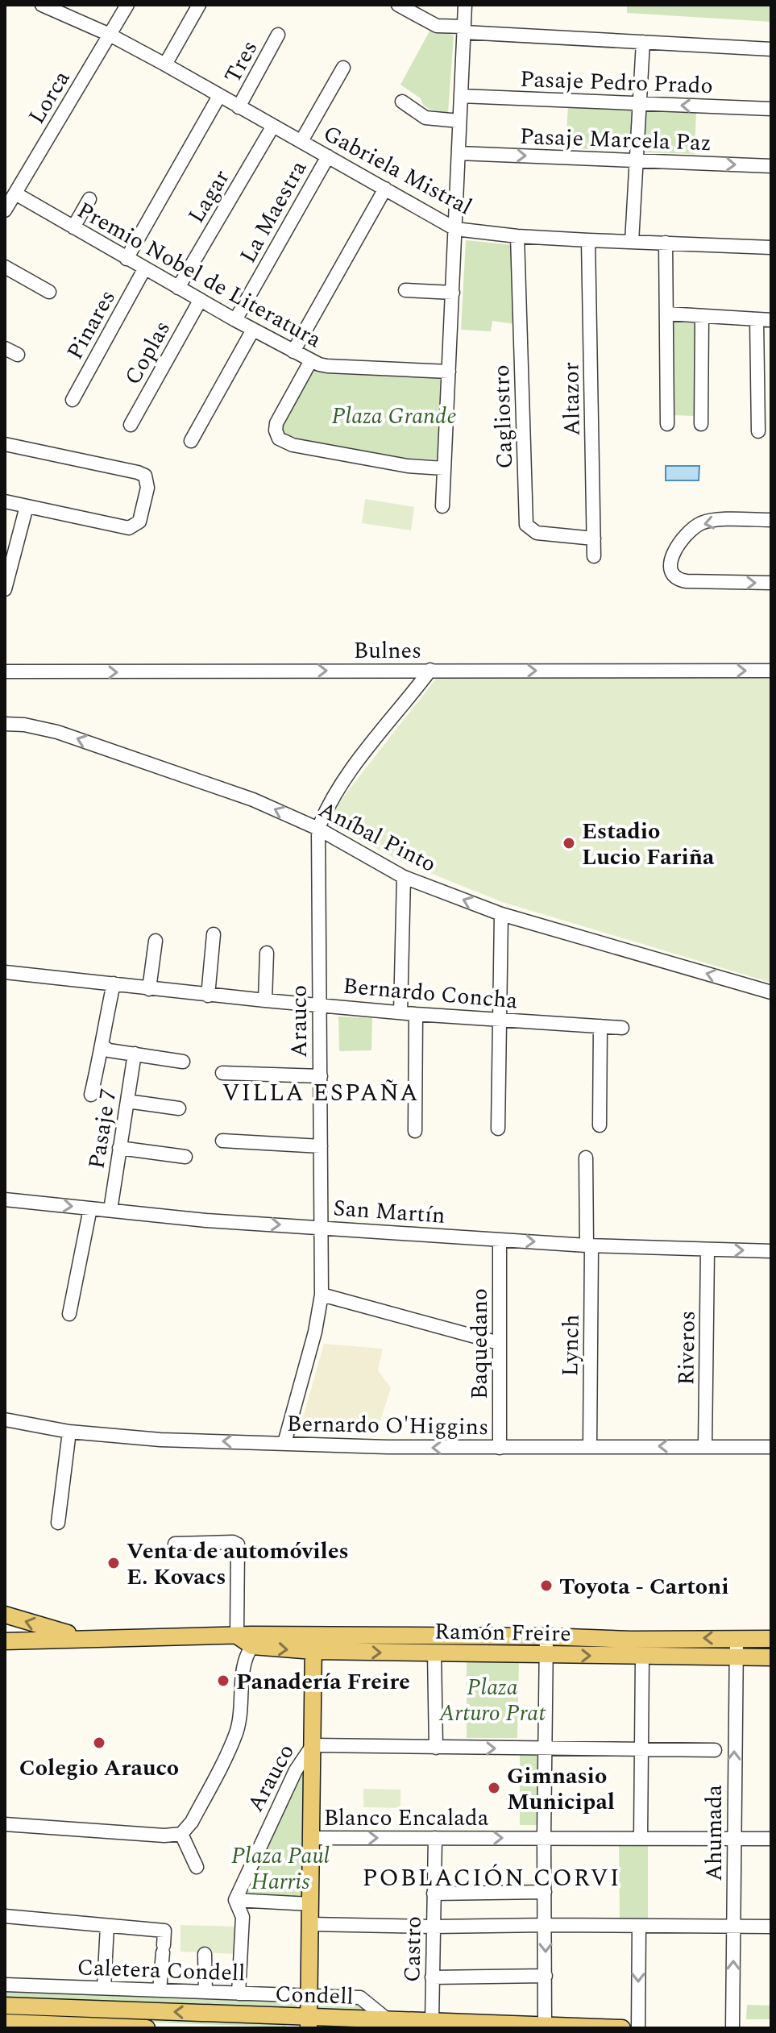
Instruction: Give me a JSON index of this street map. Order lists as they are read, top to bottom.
{
  "streets": {
    "main road": ["Arauco", "Ramón Freire", "Condell"],
    "street": [
      "Tres",
      "Pasaje Pedro Prado",
      "Lorca",
      "Pasaje Marcela Paz",
      "Gabriela Mistral",
      "Lagar",
      "La Maestra",
      "Premio Nobel de Literatura",
      "Pinares",
      "Coplas",
      "Altazor",
      "Cagliostro",
      "Bulnes",
      "Aníbal Pinto",
      "Bernardo Concha",
      "Pasaje 7",
      "San Martín",
      "Baquedano",
      "Lynch",
      "Riveros",
      "Bernardo O'Higgins",
      "Blanco Encalada",
      "Ahumada",
      "Castro",
      "Caletera Condell"
    ]
  },
  "crossings": [
    ["Tres", "Gabriela Mistral"],
    ["Lorca", "Gabriela Mistral"],
    ["Lorca", "Premio Nobel de Literatura"],
    ["Gabriela Mistral", "Lagar"],
    ["Gabriela Mistral", "La Maestra"],
    ["Gabriela Mistral", "Altazor"],
    ["Gabriela Mistral", "Cagliostro"],
    ["Lagar", "Premio Nobel de Literatura"],
    ["La Maestra", "Premio Nobel de Literatura"],
    ["Premio Nobel de Literatura", "Pinares"],
    ["Premio Nobel de Literatura", "Coplas"],
    ["Altazor", "Cagliostro"],
    ["Bulnes", "Arauco"],
    ["Aníbal Pinto", "Arauco"],
    ["Bernardo Concha", "Arauco"],
    ["Bernardo Concha", "Pasaje 7"],
    ["Arauco", "San Martín"],
    ["Arauco", "Bernardo O'Higgins"],
    ["Arauco", "Ramón Freire"],
    ["Arauco", "Blanco Encalada"],
    ["Arauco", "Caletera Condell"],
    ["Arauco", "Condell"],
    ["Pasaje 7", "San Martín"],
    ["San Martín", "Baquedano"],
    ["San Martín", "Lynch"],
    ["San Martín", "Riveros"],
    ["Baquedano", "Bernardo O'Higgins"],
    ["Lynch", "Bernardo O'Higgins"],
    ["Riveros", "Bernardo O'Higgins"],
    ["Ramón Freire", "Ahumada"],
    ["Blanco Encalada", "Ahumada"],
    ["Blanco Encalada", "Castro"],
    ["Castro", "Condell"],
    ["Caletera Condell", "Condell"]
  ],
  "one_way": [
    "Pasaje Marcela Paz",
    "Bulnes",
    "Aníbal Pinto",
    "Bernardo O'Higgins"
  ],
  "districts": ["VILLA ESPAÑA", "POBLACIÓN CORVI"],
  "parks": ["Plaza Grande", "Plaza Arturo Prat", "Plaza Paul Harris"],
  "places": [
    "Estadio Lucio Fariña",
    "Venta de automóviles E. Kovacs",
    "Toyota - Cartoni",
    "Panadería Freire",
    "Colegio Arauco",
    "Gimnasio Municipal"
  ]
}
